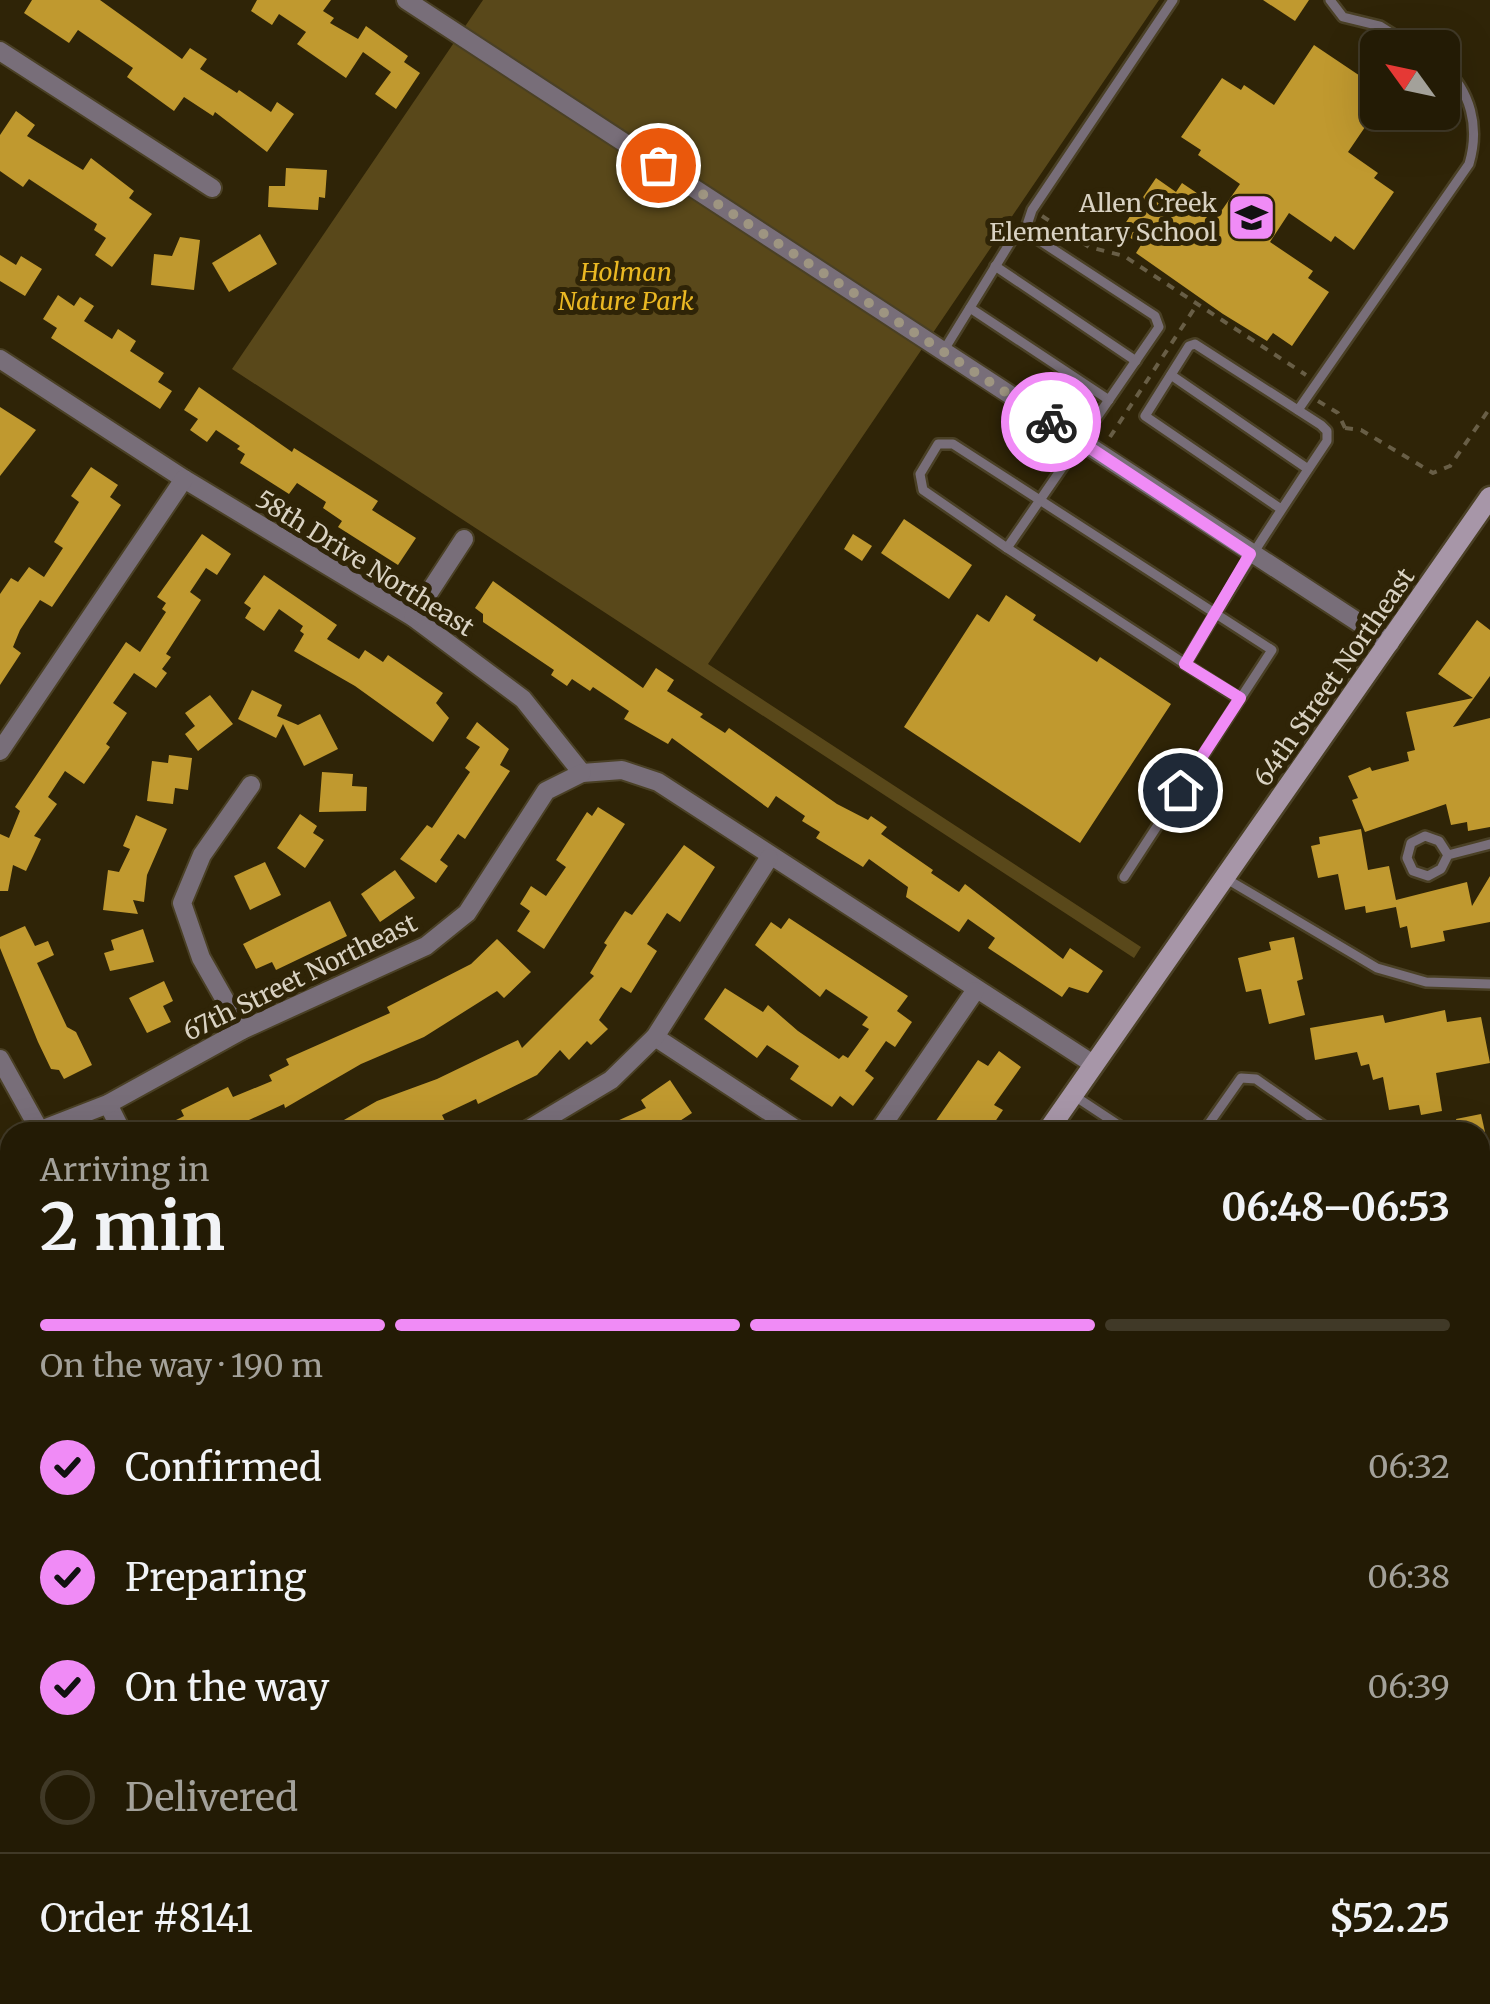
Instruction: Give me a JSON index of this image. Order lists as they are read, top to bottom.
{
  "streets": {
    "main road": ["64th Street Northeast"],
    "street": ["58th Drive Northeast", "67th Street Northeast"]
  },
  "crossings": [
    ["58th Drive Northeast", "67th Street Northeast"]
  ],
  "parks": ["Holman Nature Park"],
  "places": {
    "school or university": ["Allen Creek Elementary School"]
  },
  "north": "top left",
  "page": {
    "heading": ["2 min", "Arriving in", "06:48–06:53"],
    "panel": ["Order #8141", "$52.25"],
    "bar": "On the way · 190 m",
    "list": [
      ["Confirmed", "06:32"],
      ["Preparing", "06:38"],
      ["On the way", "06:39"],
      "Delivered"
    ]
  }
}
